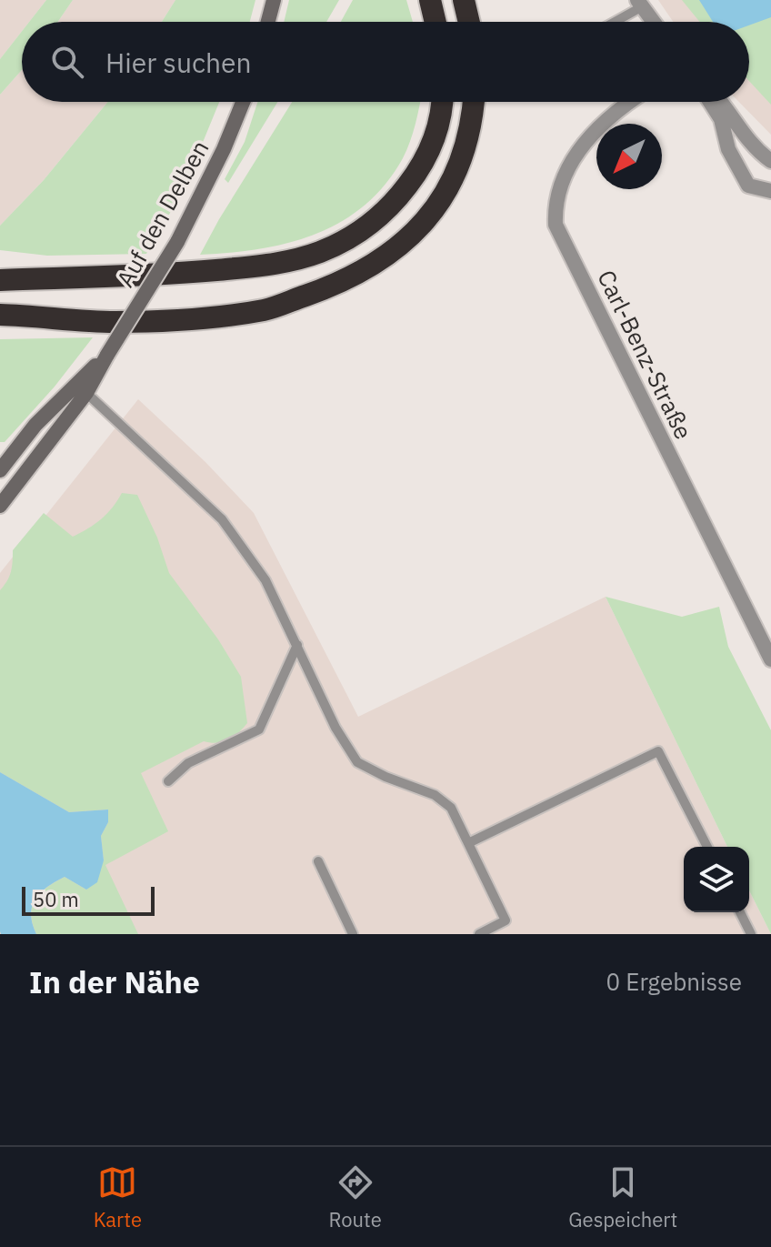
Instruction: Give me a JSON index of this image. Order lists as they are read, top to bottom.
{
  "streets": {
    "main road": ["Auf den Delben"],
    "street": ["Carl-Benz-Straße"]
  },
  "scale_bar": "50 m",
  "north": "bottom left",
  "page": {
    "search": "Hier suchen",
    "scale": "50 m",
    "heading": ["In der Nähe", "0 Ergebnisse"],
    "nav": ["Karte", "Route", "Gespeichert"]
  }
}
